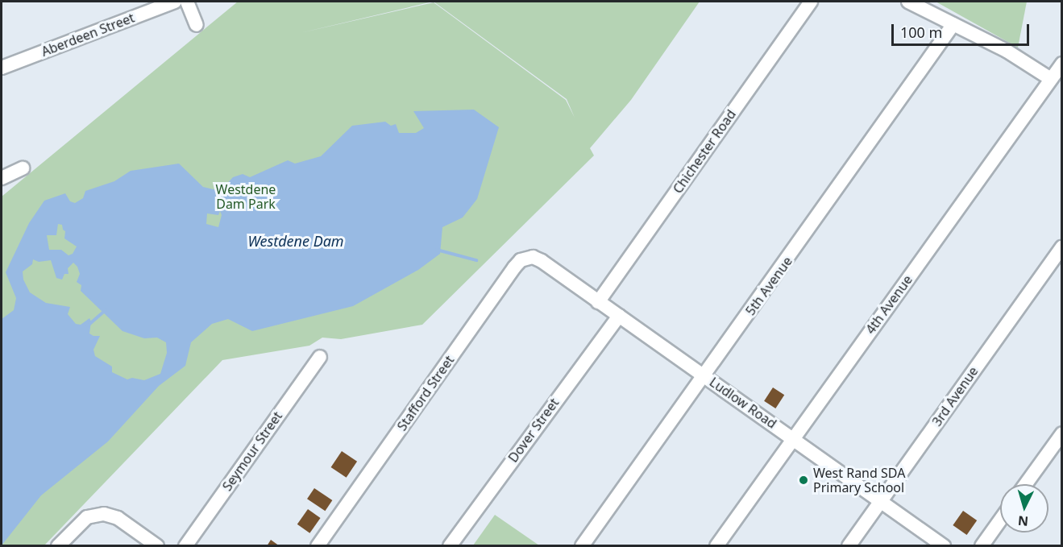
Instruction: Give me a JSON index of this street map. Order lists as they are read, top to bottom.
{
  "streets": {
    "street": [
      "Aberdeen Street",
      "Chichester Road",
      "5th Avenue",
      "4th Avenue",
      "Stafford Street",
      "3rd Avenue",
      "Ludlow Road",
      "Dover Street",
      "Seymour Street"
    ]
  },
  "crossings": [
    ["Chichester Road", "Ludlow Road"],
    ["5th Avenue", "Ludlow Road"],
    ["4th Avenue", "Ludlow Road"],
    ["Stafford Street", "Ludlow Road"],
    ["3rd Avenue", "Ludlow Road"],
    ["Ludlow Road", "Dover Street"]
  ],
  "water": ["Westdene Dam"],
  "parks": ["Westdene Dam Park"],
  "places": ["West Rand SDA Primary School"],
  "scale_bar": "100 m",
  "north": "bottom"
}
